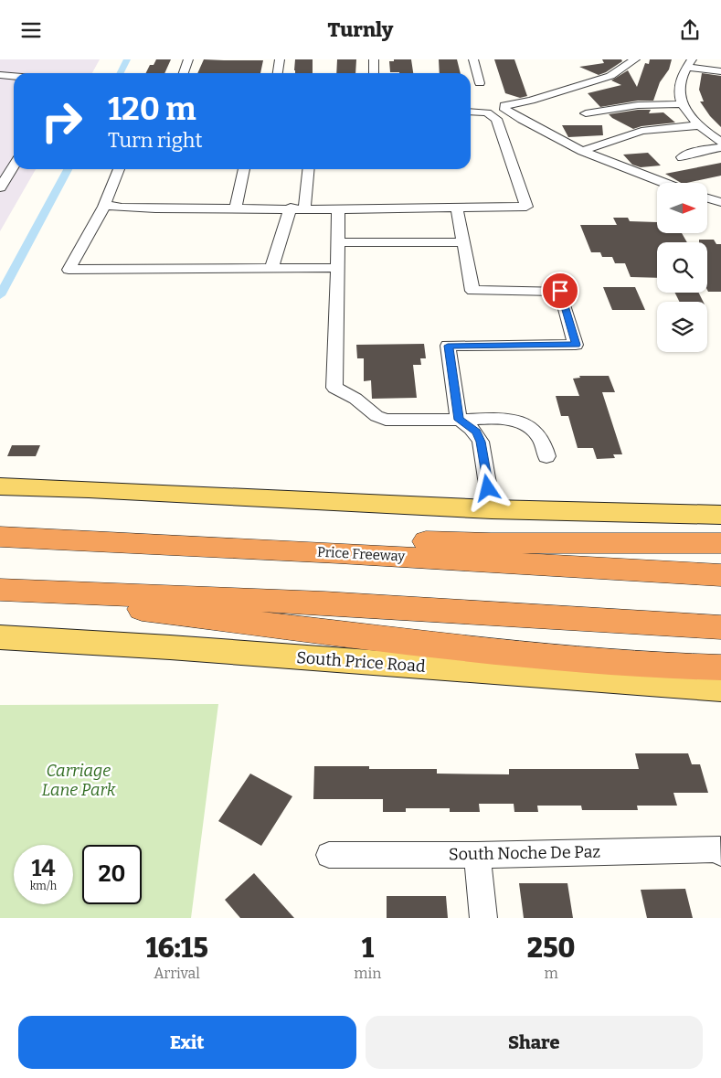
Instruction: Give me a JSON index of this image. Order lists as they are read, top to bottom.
{
  "streets": {
    "highway": ["Price Freeway"],
    "main road": ["South Price Road"],
    "street": ["South Noche De Paz"]
  },
  "parks": ["Carriage Lane Park"],
  "north": "right",
  "page": {
    "header": "Turnly",
    "turn": ["120 m", "Turn right"],
    "speed": "14 km/h",
    "limit": "20",
    "eta": [
      "16:15",
      "Arrival",
      "1",
      "min",
      "250",
      "m"
    ],
    "buttons": ["Exit", "Share"]
  }
}
